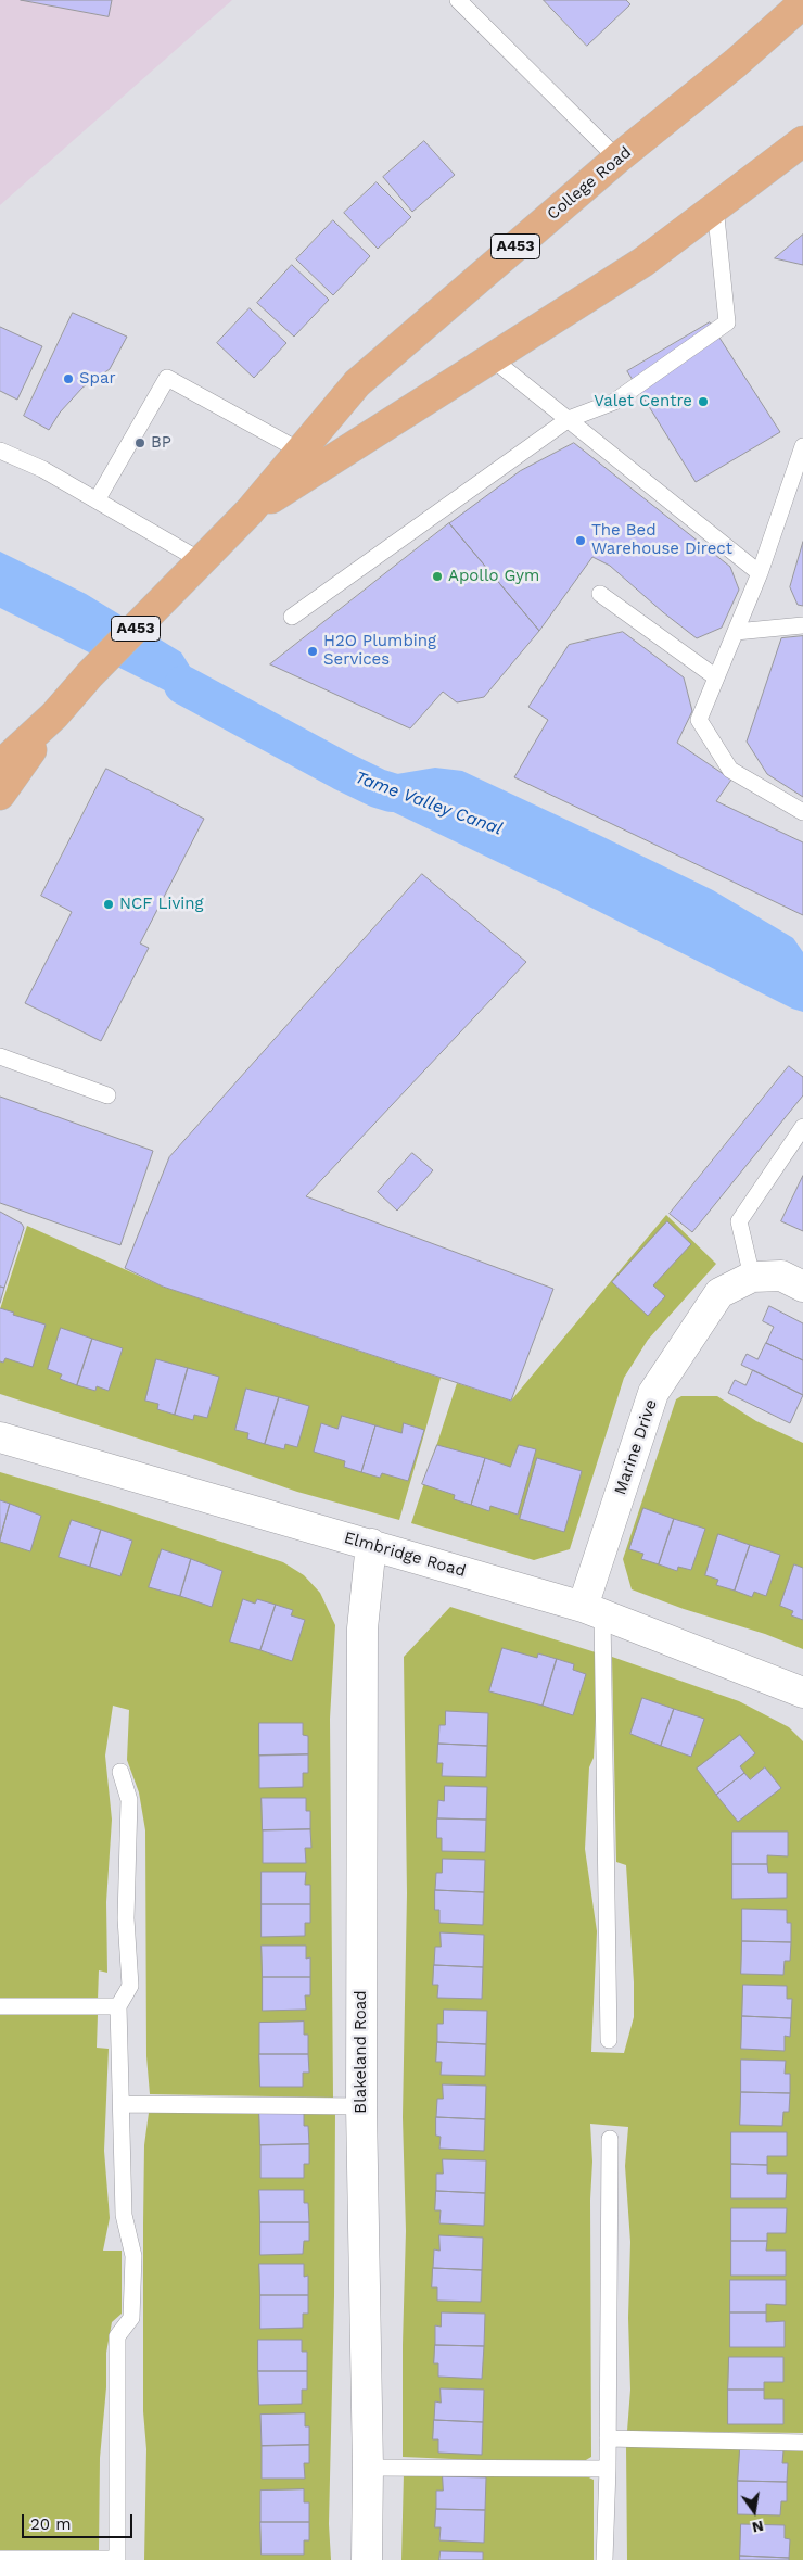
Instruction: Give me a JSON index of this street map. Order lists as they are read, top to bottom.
{
  "streets": {
    "main road": ["College Road", "A453"],
    "street": ["Marine Drive", "Elmbridge Road", "Blakeland Road"]
  },
  "crossings": [
    ["College Road", "A453"],
    ["Marine Drive", "Elmbridge Road"],
    ["Elmbridge Road", "Blakeland Road"]
  ],
  "water": ["Tame Valley Canal"],
  "places": [
    "Spar",
    "Valet Centre",
    "BP",
    "The Bed Warehouse Direct",
    "Apollo Gym",
    "H2O Plumbing Services",
    "NCF Living"
  ],
  "scale_bar": "20 m",
  "north": "bottom"
}
